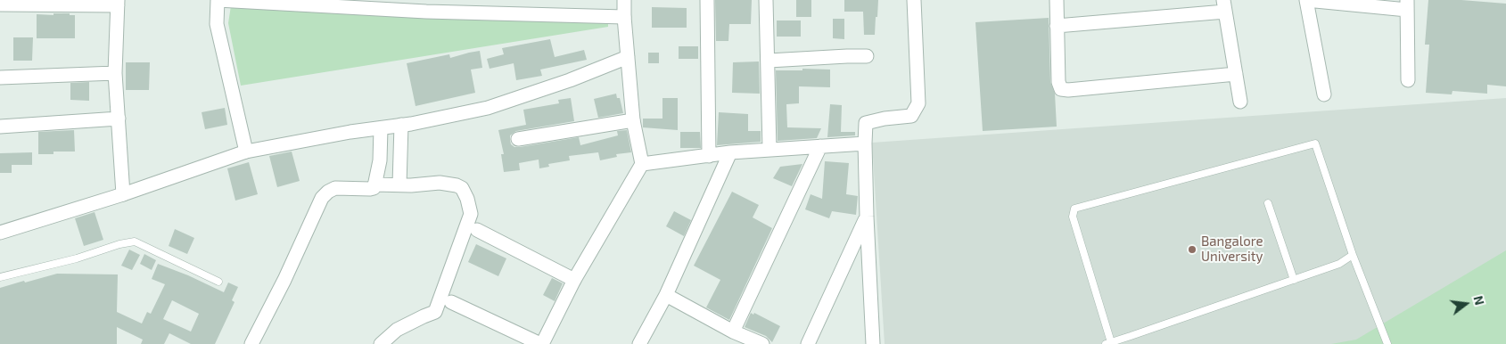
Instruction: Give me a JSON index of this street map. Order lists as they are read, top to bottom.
{
  "places": ["Bangalore University"],
  "north": "right"
}
